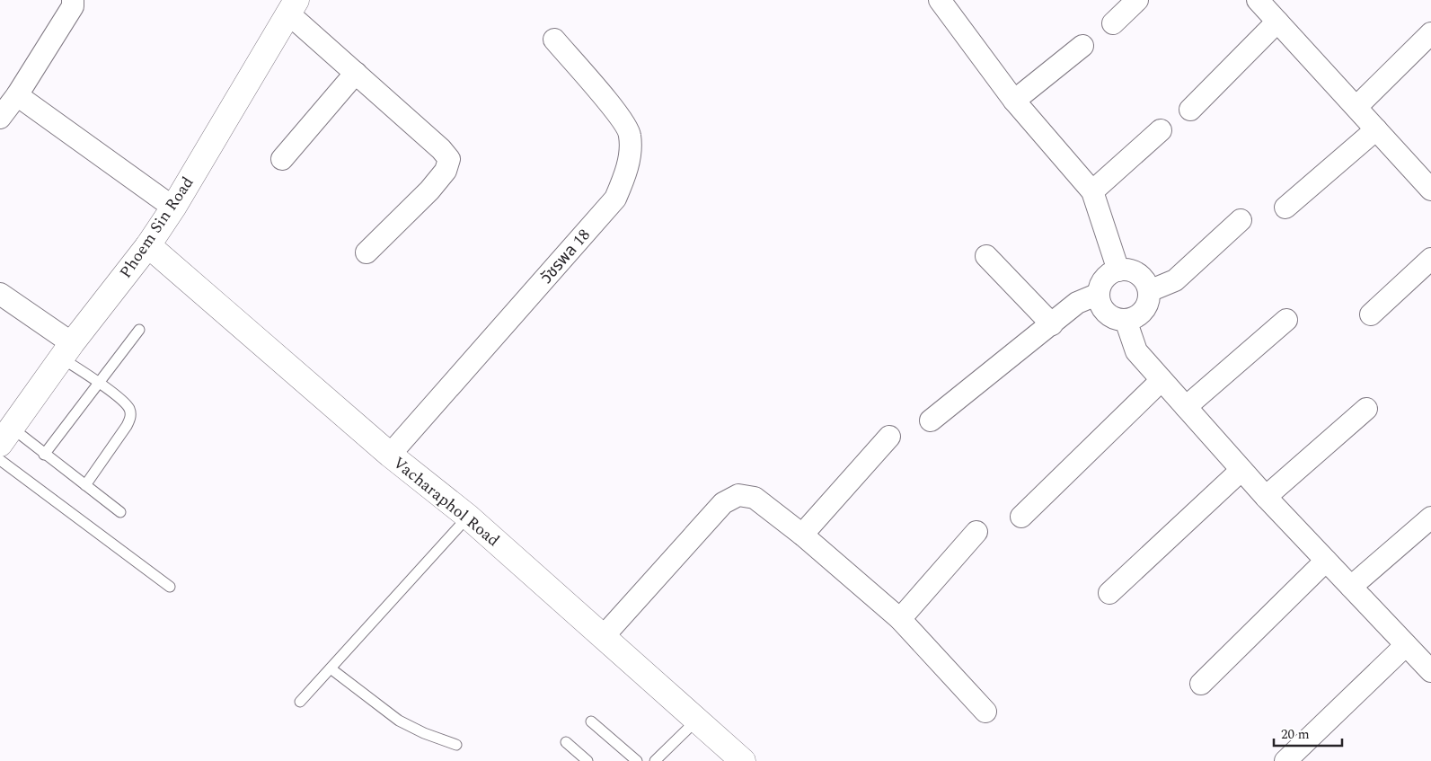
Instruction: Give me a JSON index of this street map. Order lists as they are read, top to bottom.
{
  "streets": {
    "street": ["Phoem Sin Road", "วัชรพล 18", "Vacharaphol Road"]
  },
  "crossings": [
    ["Phoem Sin Road", "Vacharaphol Road"],
    ["วัชรพล 18", "Vacharaphol Road"]
  ],
  "scale_bar": "20 m"
}
